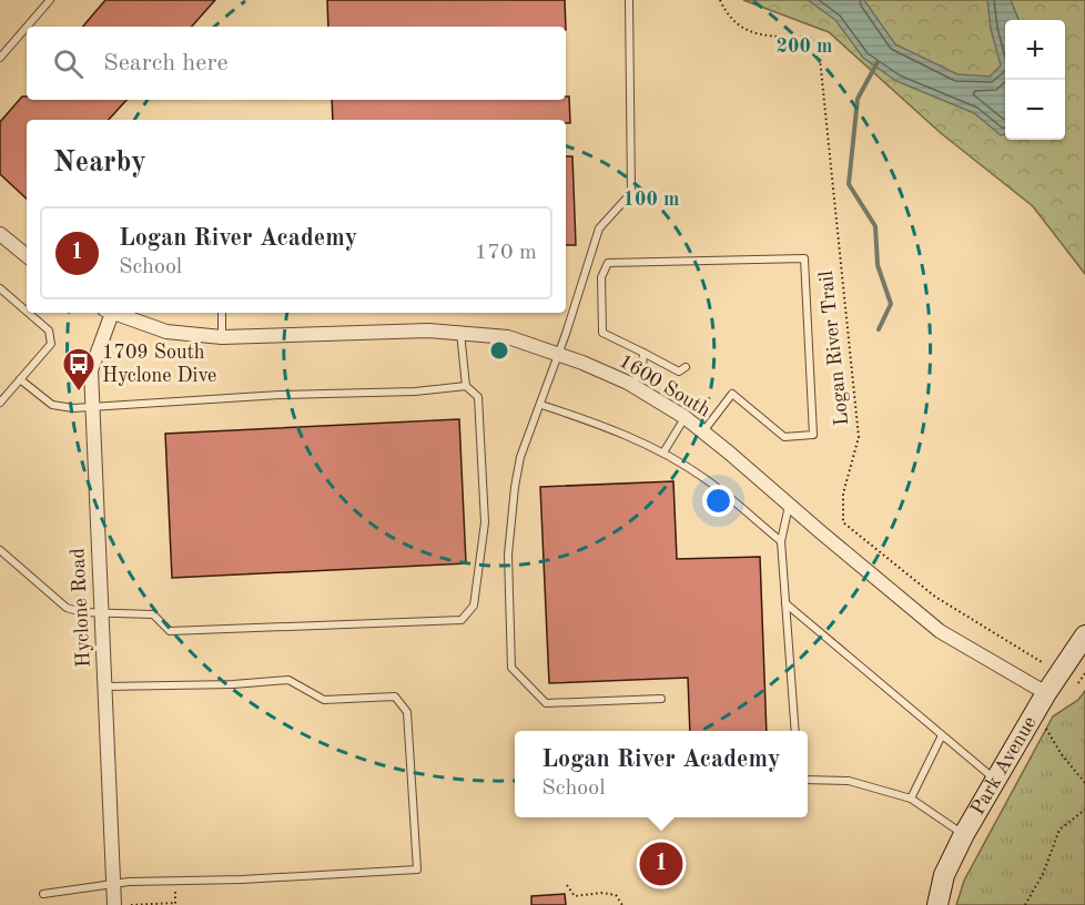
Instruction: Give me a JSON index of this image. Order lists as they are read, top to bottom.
{
  "streets": {
    "street": ["1600 South", "Hyclone Road", "Park Avenue"],
    "path": ["Logan River Trail"]
  },
  "crossings": [
    ["1600 South", "Park Avenue"]
  ],
  "places": {
    "bus stop": ["1709 South Hyclone Dive"]
  },
  "page": {
    "map_buttons": ["+", "−"],
    "search": "Search here",
    "heading": "Nearby",
    "list": [
      {
        "mark": "1",
        "name": "Logan River Academy",
        "note": "School",
        "value": "170 m"
      }
    ],
    "popup": ["Logan River Academy", "School"],
    "pins": "1"
  },
  "rings": ["200 m", "100 m"]
}
